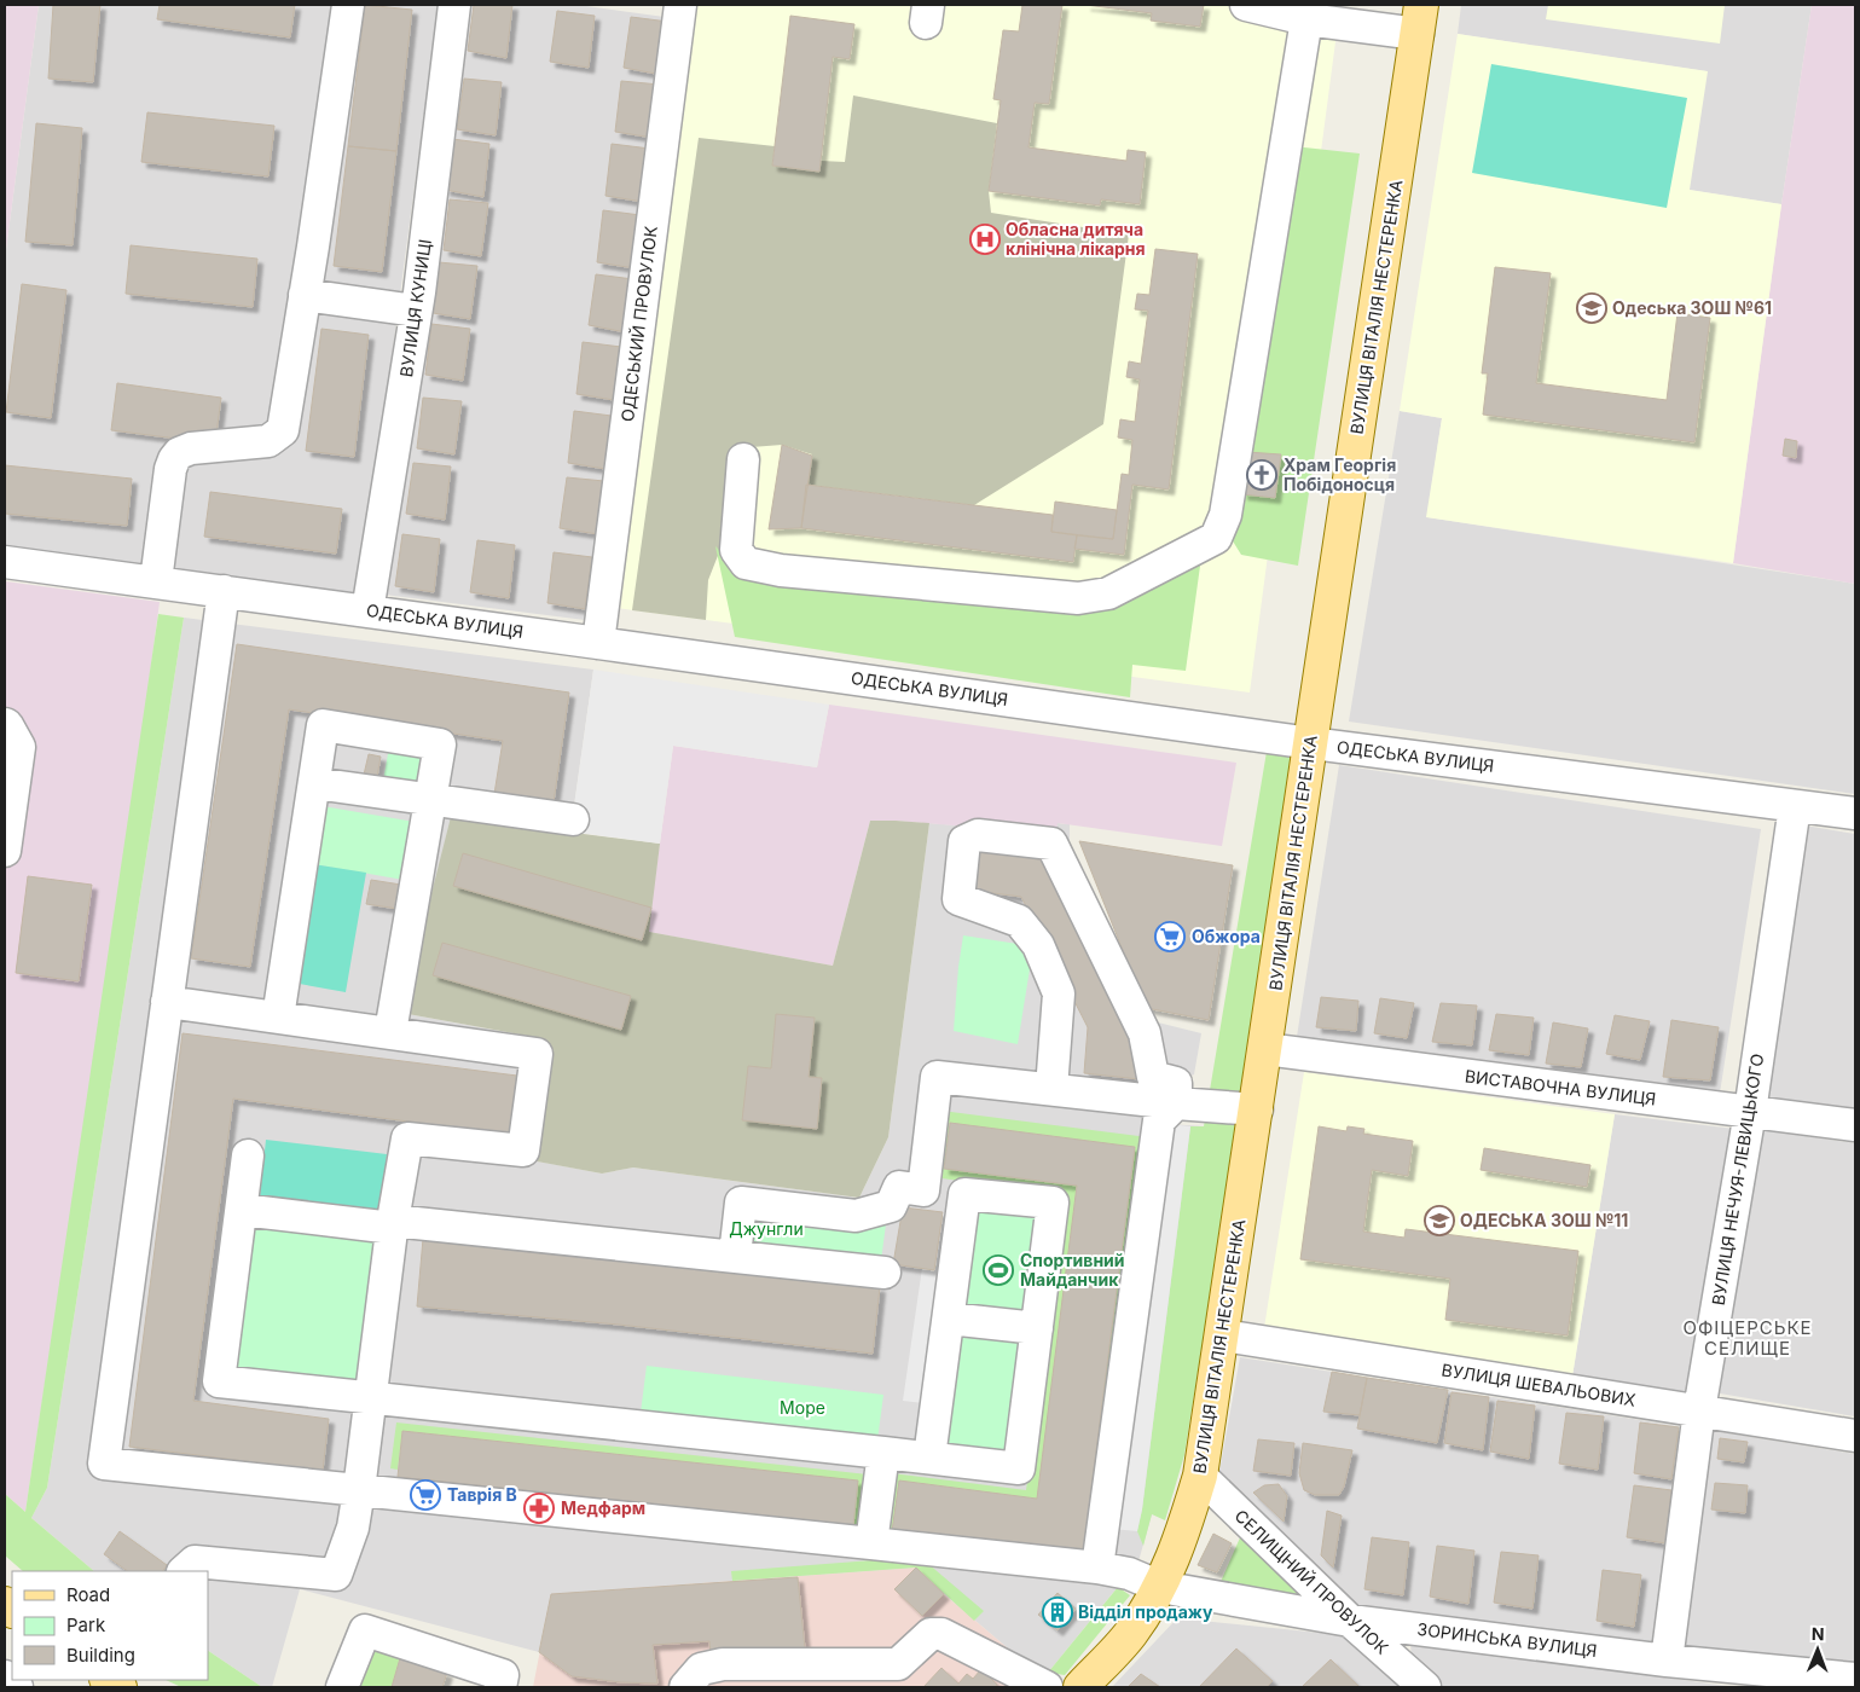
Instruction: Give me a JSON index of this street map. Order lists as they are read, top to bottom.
{
  "streets": {
    "main road": ["ВУЛИЦЯ ВІТАЛІЯ НЕСТЕРЕНКА"],
    "street": [
      "ВУЛИЦЯ КУНИЦІ",
      "ОДЕСЬКИЙ ПРОВУЛОК",
      "ОДЕСЬКА ВУЛИЦЯ",
      "ВИСТАВОЧНА ВУЛИЦЯ",
      "ВУЛИЦЯ НЕЧУЯ-ЛЕВИЦЬКОГО",
      "ВУЛИЦЯ ШЕВАЛЬОВИХ",
      "СЕЛИЩНИЙ ПРОВУЛОК",
      "ЗОРИНСЬКА ВУЛИЦЯ"
    ]
  },
  "crossings": [
    ["ВУЛИЦЯ ВІТАЛІЯ НЕСТЕРЕНКА", "ОДЕСЬКА ВУЛИЦЯ"],
    ["ВУЛИЦЯ ВІТАЛІЯ НЕСТЕРЕНКА", "ВИСТАВОЧНА ВУЛИЦЯ"],
    ["ВУЛИЦЯ ВІТАЛІЯ НЕСТЕРЕНКА", "ВУЛИЦЯ ШЕВАЛЬОВИХ"],
    ["ВУЛИЦЯ ВІТАЛІЯ НЕСТЕРЕНКА", "СЕЛИЩНИЙ ПРОВУЛОК"],
    ["ВУЛИЦЯ ВІТАЛІЯ НЕСТЕРЕНКА", "ЗОРИНСЬКА ВУЛИЦЯ"],
    ["ВУЛИЦЯ КУНИЦІ", "ОДЕСЬКА ВУЛИЦЯ"],
    ["ОДЕСЬКИЙ ПРОВУЛОК", "ОДЕСЬКА ВУЛИЦЯ"],
    ["ОДЕСЬКА ВУЛИЦЯ", "ВУЛИЦЯ НЕЧУЯ-ЛЕВИЦЬКОГО"],
    ["ВИСТАВОЧНА ВУЛИЦЯ", "ВУЛИЦЯ НЕЧУЯ-ЛЕВИЦЬКОГО"],
    ["ВУЛИЦЯ НЕЧУЯ-ЛЕВИЦЬКОГО", "ВУЛИЦЯ ШЕВАЛЬОВИХ"],
    ["ВУЛИЦЯ НЕЧУЯ-ЛЕВИЦЬКОГО", "ЗОРИНСЬКА ВУЛИЦЯ"],
    ["СЕЛИЩНИЙ ПРОВУЛОК", "ЗОРИНСЬКА ВУЛИЦЯ"]
  ],
  "districts": ["ОФІЦЕРСЬКЕ СЕЛИЩЕ"],
  "parks": ["Джунгли", "Море"],
  "places": {
    "hospital": ["Обласна дитяча клінічна лікарня"],
    "school or university": ["Одеська ЗОШ №61", "ОДЕСЬКА ЗОШ №11"],
    "church": ["Храм Георгія Побідоносця"],
    "supermarket": ["Обжора", "Таврія В"],
    "sports": ["Спортивний Майданчик"],
    "pharmacy": ["Медфарм"],
    "building": ["Відділ продажу"]
  },
  "legend": ["Road", "Park", "Building"],
  "north": "top"
}
